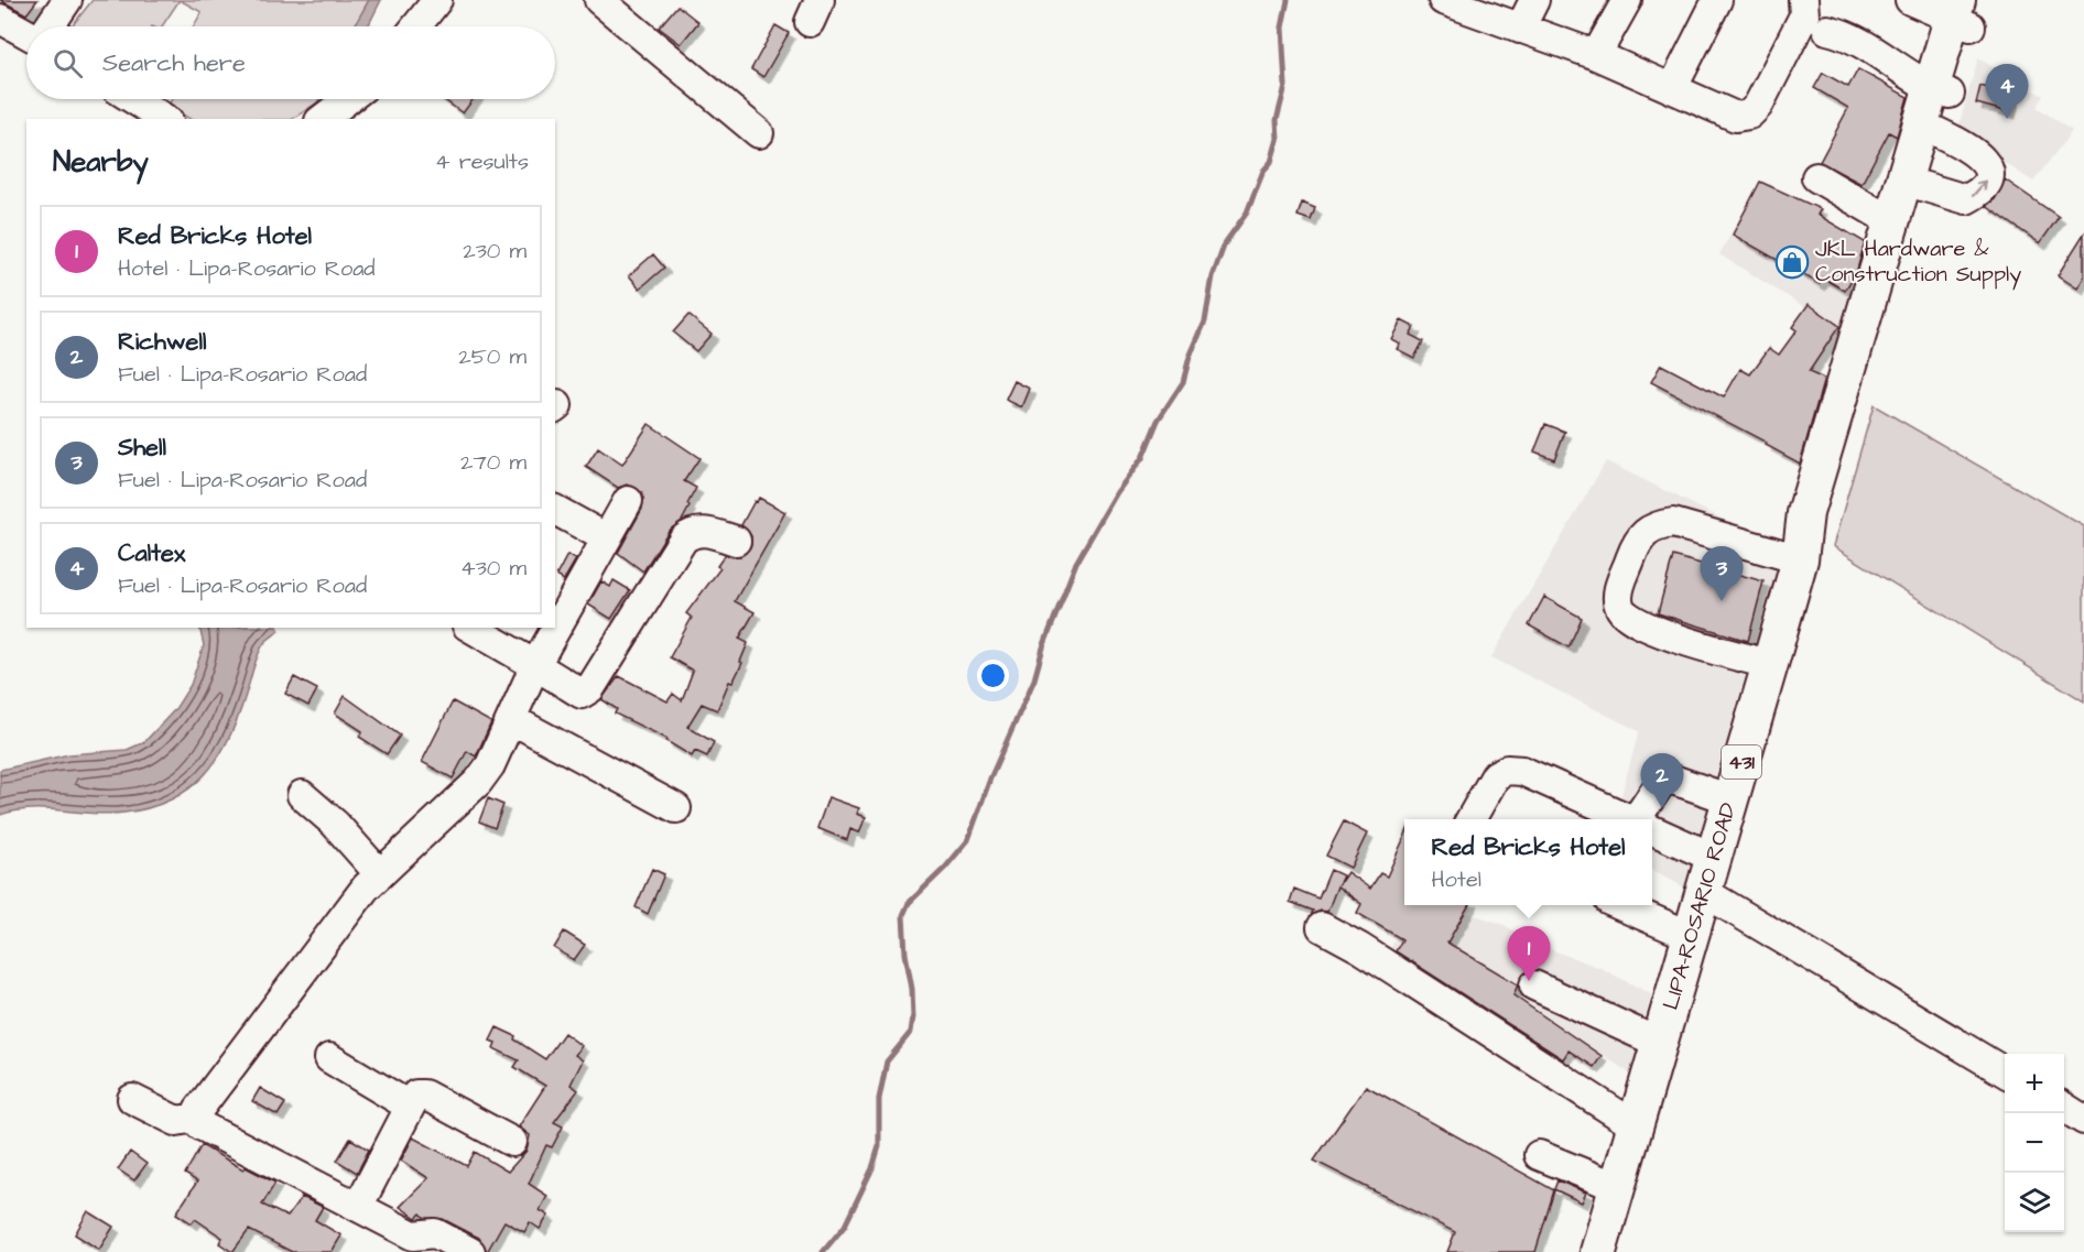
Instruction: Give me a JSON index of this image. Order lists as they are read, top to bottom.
{
  "streets": {
    "main road": ["431", "LIPA-ROSARIO ROAD"]
  },
  "places": {
    "shop": ["JKL Hardware & Construction Supply"]
  },
  "page": {
    "search": "Search here",
    "pins": [
      "4",
      "3",
      "2",
      "1"
    ],
    "heading": ["Nearby", "4 results"],
    "list": [
      {
        "mark": "1",
        "name": "Red Bricks Hotel",
        "note": "Hotel · Lipa-Rosario Road",
        "value": "230 m"
      },
      {
        "mark": "2",
        "name": "Richwell",
        "note": "Fuel · Lipa-Rosario Road",
        "value": "250 m"
      },
      {
        "mark": "3",
        "name": "Shell",
        "note": "Fuel · Lipa-Rosario Road",
        "value": "270 m"
      },
      {
        "mark": "4",
        "name": "Caltex",
        "note": "Fuel · Lipa-Rosario Road",
        "value": "430 m"
      }
    ],
    "popup": ["Red Bricks Hotel", "Hotel"],
    "map_buttons": ["+", "−"]
  }
}
